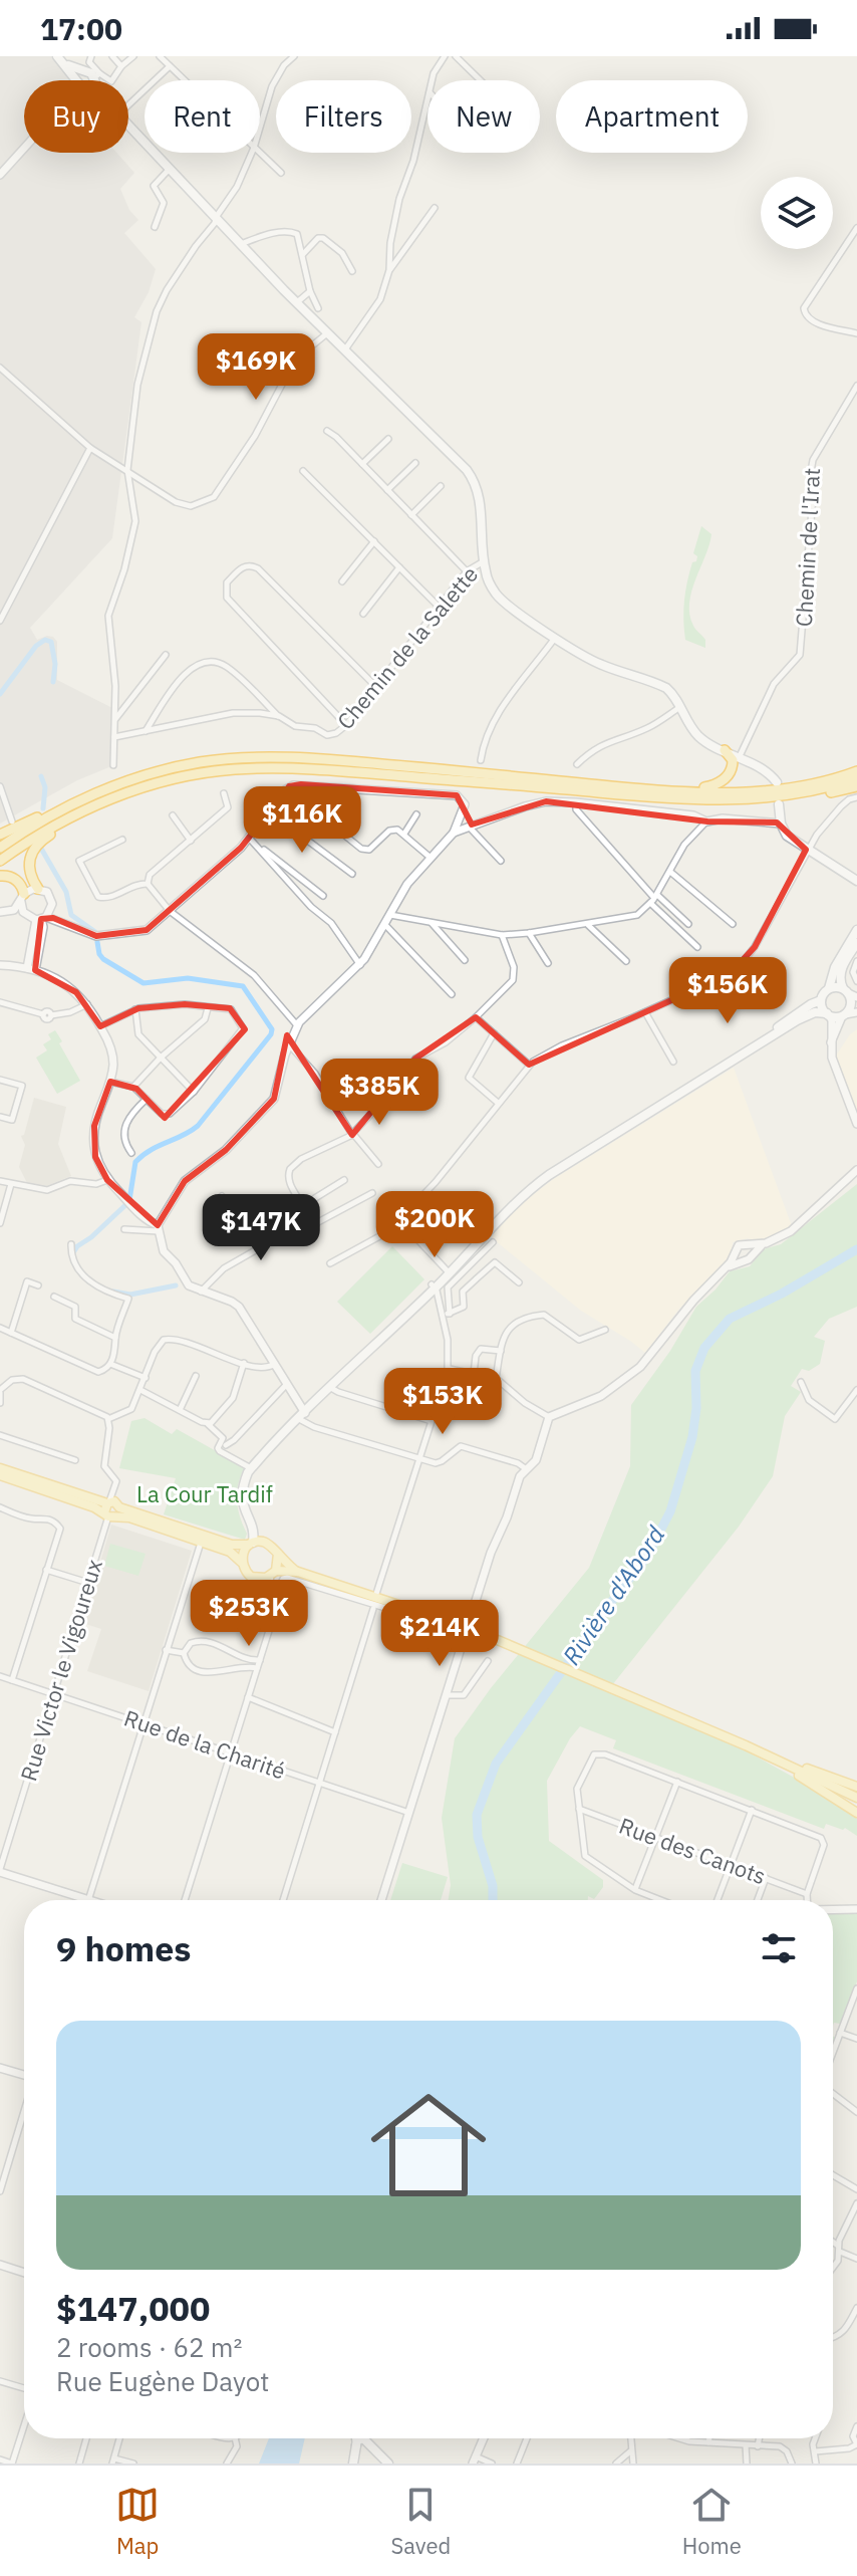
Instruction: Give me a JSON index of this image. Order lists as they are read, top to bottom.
{
  "streets": {
    "street": [
      "Chemin de l'Irat",
      "Chemin de la Salette",
      "Rue Victor le Vigoureux",
      "Rue de la Charité",
      "Rue des Canots"
    ]
  },
  "crossings": [
    ["Rue Victor le Vigoureux", "Rue de la Charité"]
  ],
  "water": ["Rivière d'Abord"],
  "parks": ["La Cour Tardif"],
  "page": {
    "status": "17:00",
    "chip": [
      "Buy",
      "Rent",
      "Filters",
      "New",
      "Apartment"
    ],
    "price": [
      "$169K",
      "$116K",
      "$156K",
      "$385K",
      "$200K",
      "$147K",
      "$153K",
      "$253K",
      "$214K"
    ],
    "heading": "9 homes",
    "list": [
      {
        "name": "$147,000",
        "note": "2 rooms · 62 m² · Rue Eugène Dayot"
      }
    ],
    "tabs": ["Map", "Saved", "Home"]
  }
}
